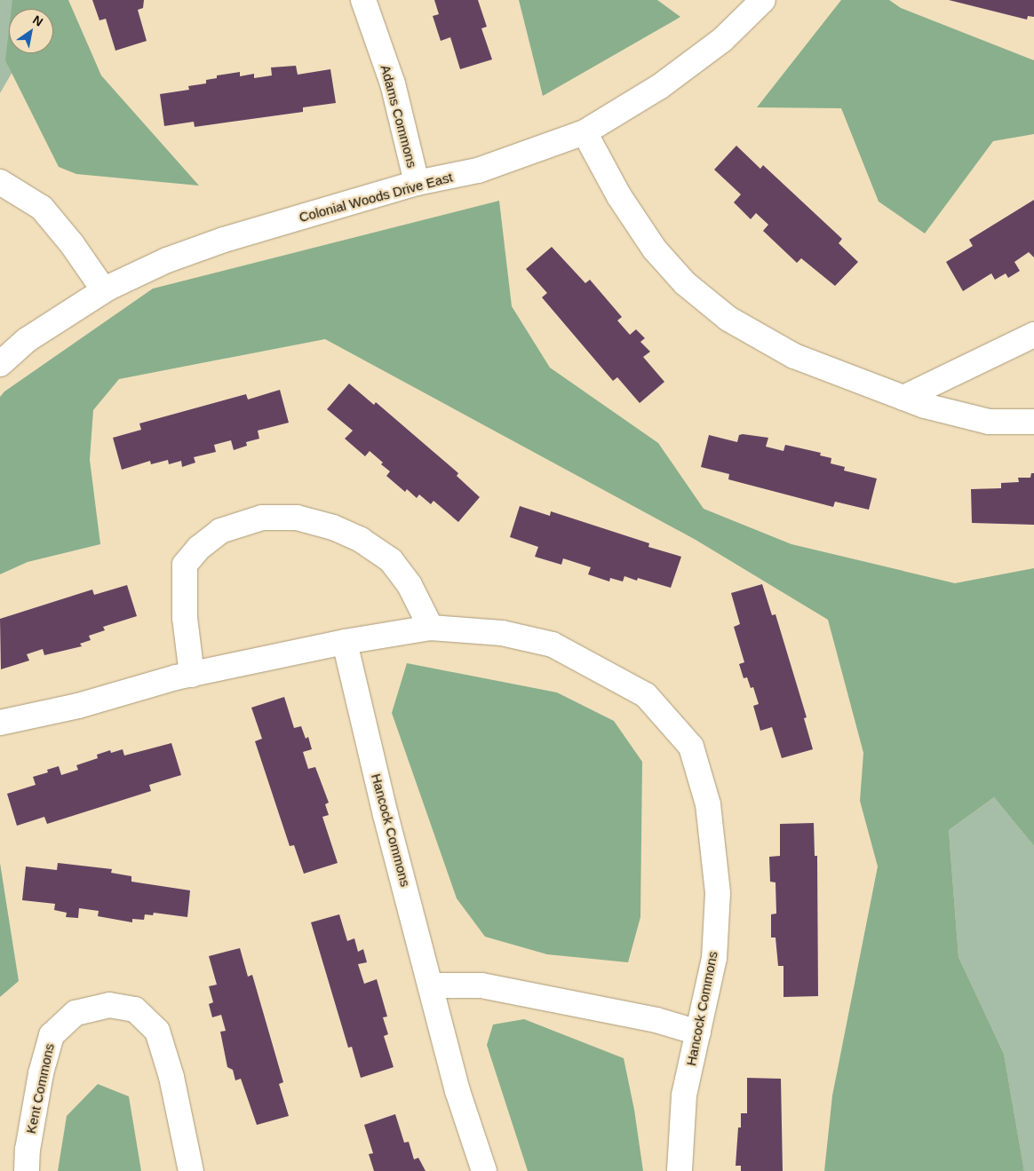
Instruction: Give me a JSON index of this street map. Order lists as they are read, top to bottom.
{
  "streets": {
    "street": [
      "Adams Commons",
      "Colonial Woods Drive East",
      "Hancock Commons",
      "Kent Commons"
    ]
  },
  "crossings": [
    ["Adams Commons", "Colonial Woods Drive East"]
  ],
  "north": "top right"
}
